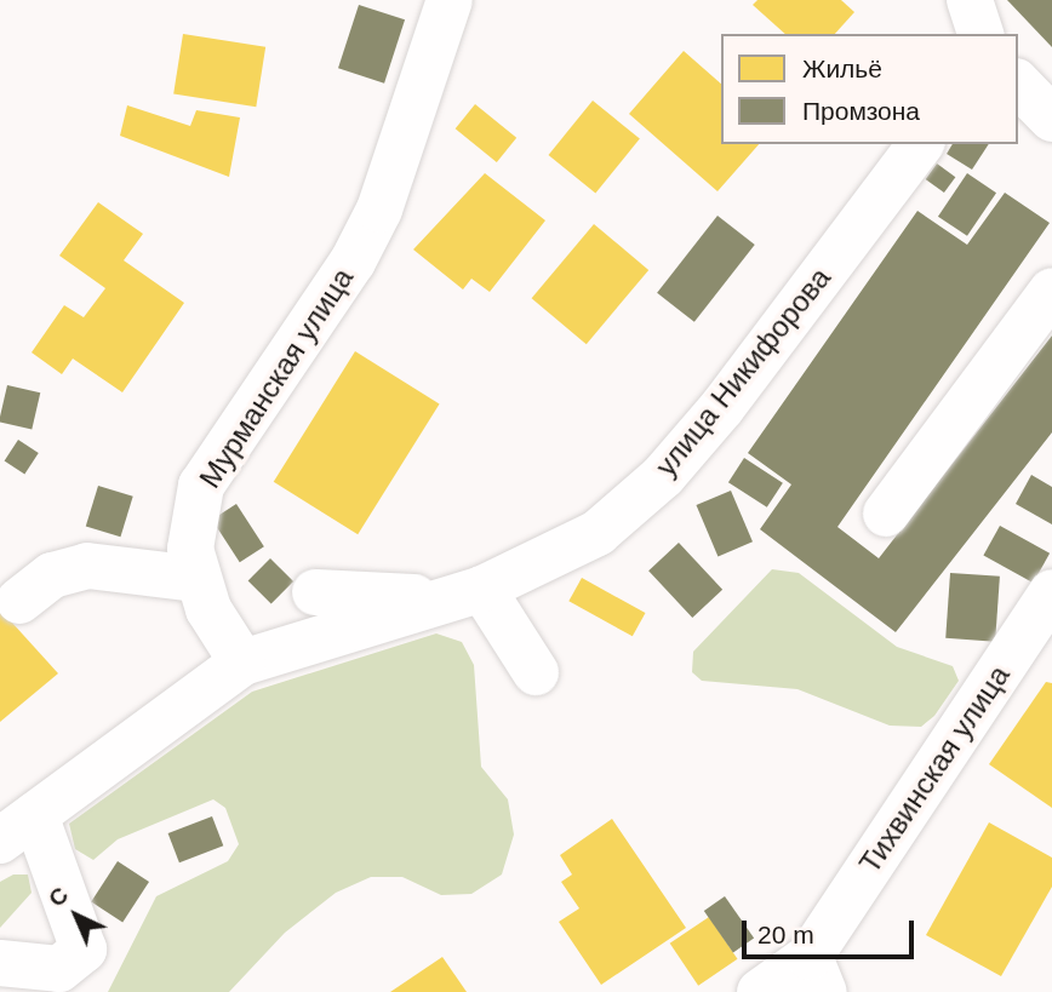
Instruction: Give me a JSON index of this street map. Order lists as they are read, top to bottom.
{
  "streets": {
    "lane": ["улица Никифорова", "Мурманская улица", "Тихвинская улица"]
  },
  "crossings": [
    ["улица Никифорова", "Мурманская улица"]
  ],
  "legend": ["Жильё", "Промзона"],
  "scale_bar": "20 m",
  "north": "top left"
}
